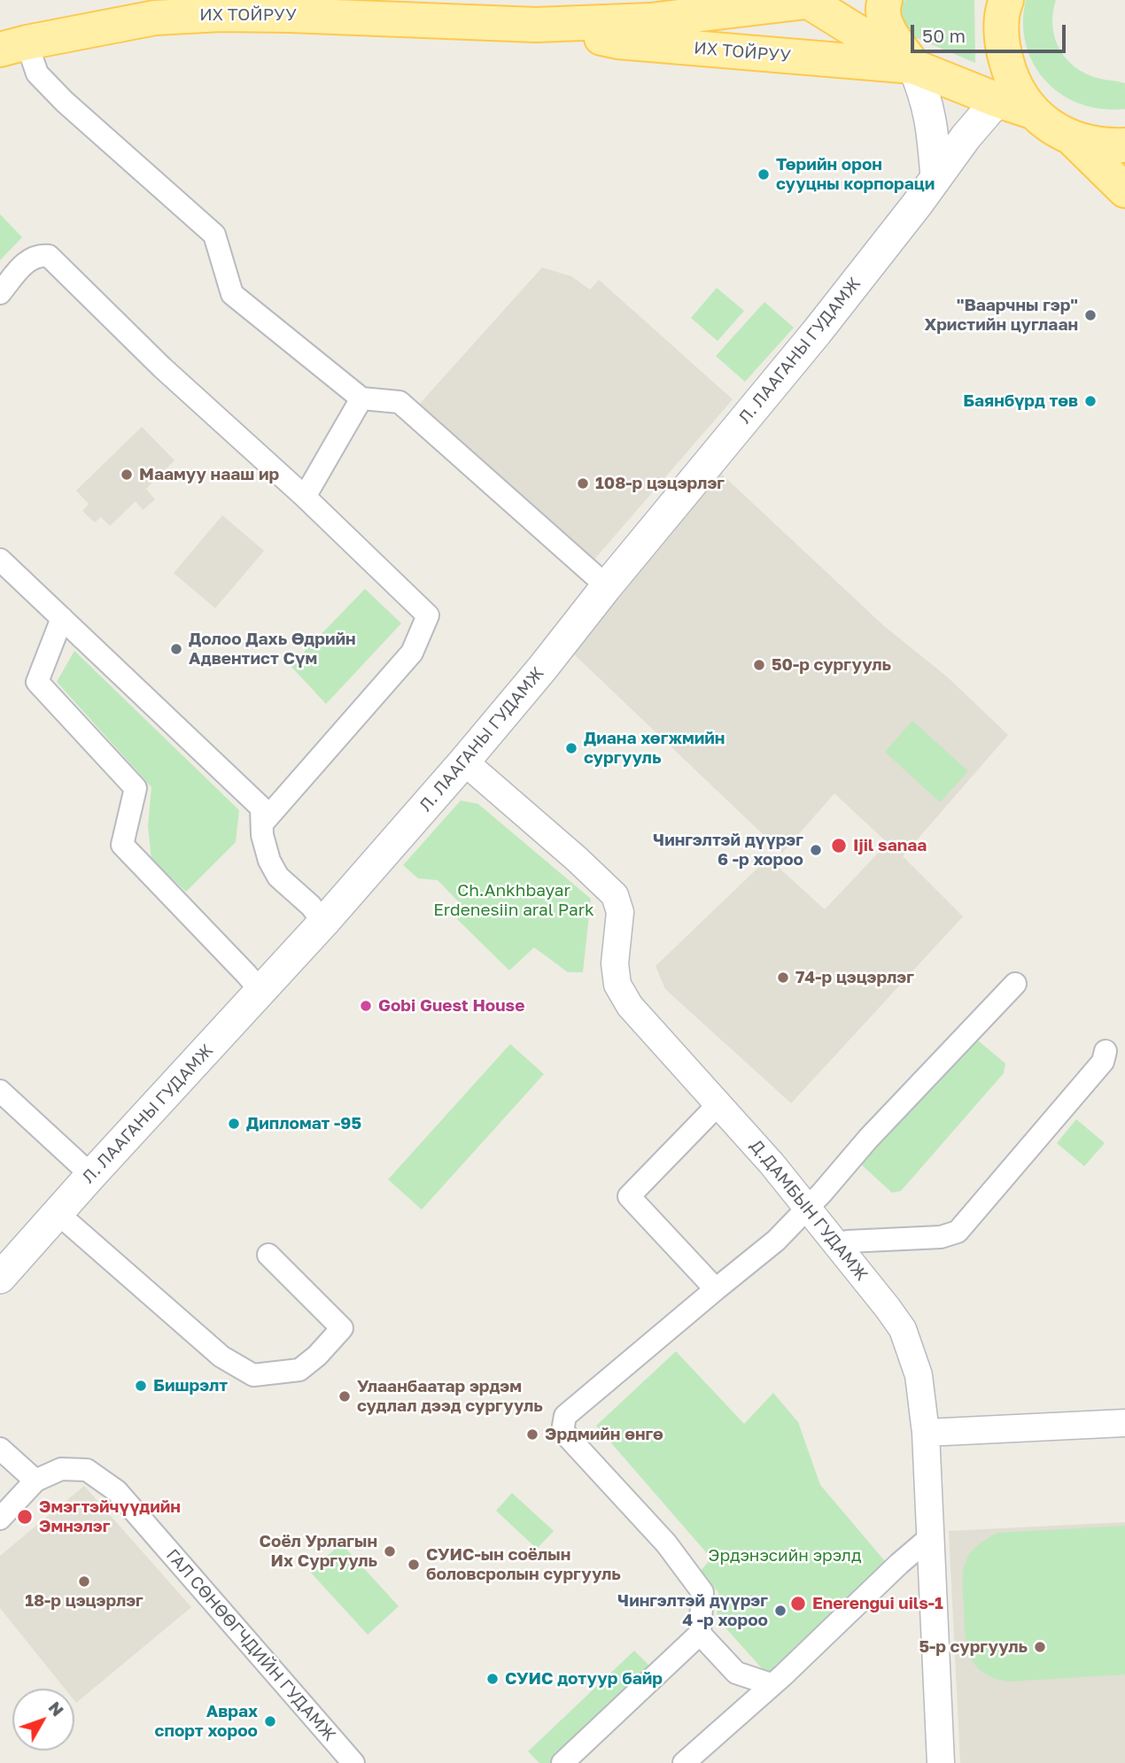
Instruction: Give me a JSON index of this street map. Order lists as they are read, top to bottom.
{
  "streets": {
    "main road": ["ИХ ТОЙРУУ", "Л. ЛААГАНЫ ГУДАМЖ"],
    "street": ["Д.ДАМБЫН ГУДАМЖ", "ГАЛ СӨНӨӨГЧДИЙН ГУДАМЖ"]
  },
  "crossings": [
    ["ИХ ТОЙРУУ", "Л. ЛААГАНЫ ГУДАМЖ"],
    ["Л. ЛААГАНЫ ГУДАМЖ", "Д.ДАМБЫН ГУДАМЖ"]
  ],
  "parks": ["Ch.Ankhbayar Erdenesiin aral Park", "Эрдэнэсийн эрэлд"],
  "places": [
    "Төрийн орон сууцны корпораци",
    "\"Ваарчны гэр\" Христийн цуглаан",
    "Баянбүрд төв",
    "Маамуу нааш ир",
    "108-р цэцэрлэг",
    "Долоо Дахь Өдрийн Адвентист Сүм",
    "50-р сургууль",
    "Диана хөгжмийн сургууль",
    "Ijil sanaa",
    "Чингэлтэй дүүрэг 6 -р хороо",
    "74-р цэцэрлэг",
    "Gobi Guest House",
    "Дипломат -95",
    "Бишрэлт",
    "Улаанбаатар эрдэм судлал дээд сургууль",
    "Эрдмийн өнгө",
    "Эмэгтэйчүүдийн Эмнэлэг",
    "Соёл Урлагын Их Сургууль",
    "СУИС-ын соёлын боловсролын сургууль",
    "18-р цэцэрлэг",
    "Enerengui uils-1",
    "Чингэлтэй дүүрэг 4 -р хороо",
    "5-р сургууль",
    "СУИС дотуур байр",
    "Аврах спорт хороо"
  ],
  "scale_bar": "50 m",
  "north": "top right"
}
